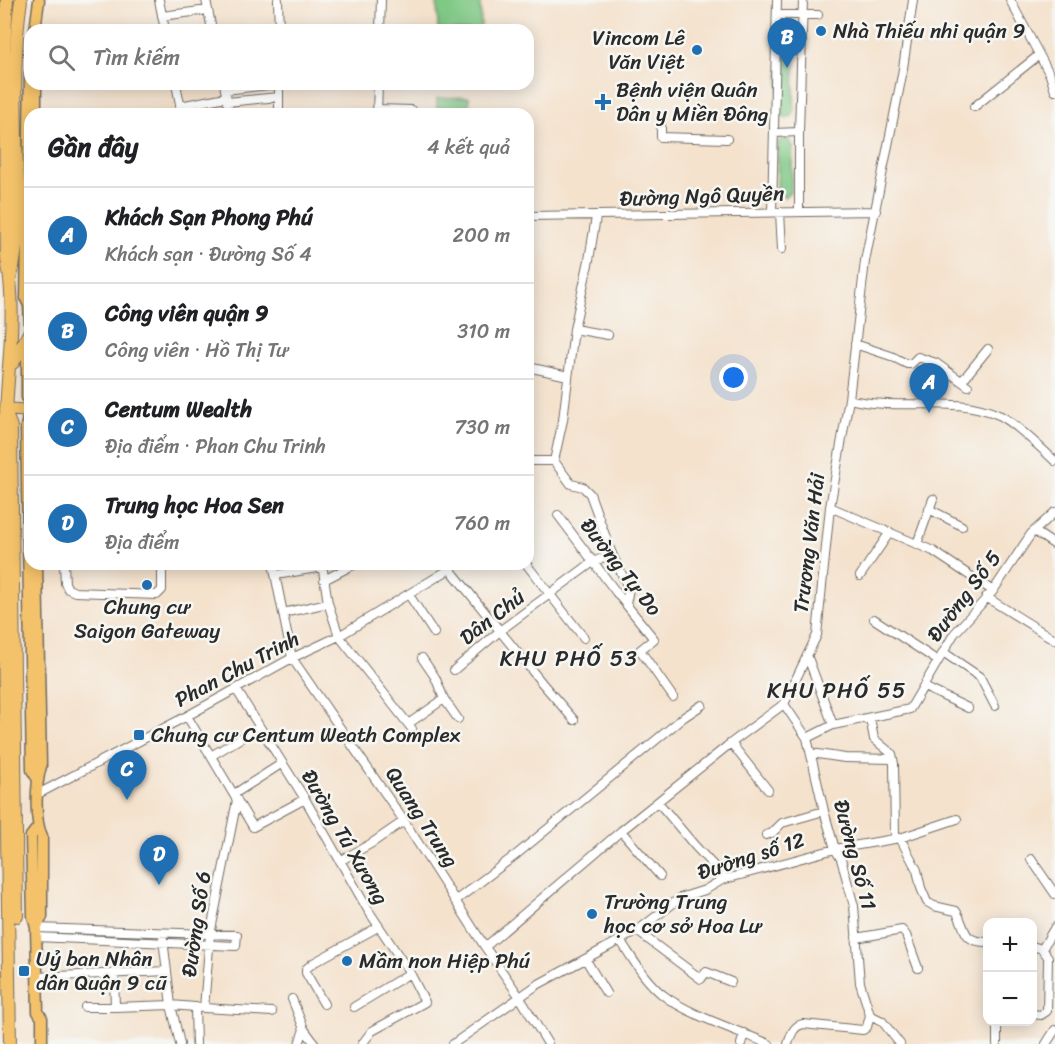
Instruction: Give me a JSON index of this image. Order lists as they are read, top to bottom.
{
  "streets": {
    "street": [
      "Đường Ngô Quyền",
      "Trương Văn Hải",
      "Đường Tự Do",
      "Đường Số 5",
      "Dân Chủ",
      "Phan Chu Trinh",
      "Quang Trung",
      "Đường Tú Xương",
      "Đường Số 11",
      "Đường số 12",
      "Đường Số 6"
    ]
  },
  "crossings": [
    ["Đường Ngô Quyền", "Trương Văn Hải"],
    ["Trương Văn Hải", "Quang Trung"],
    ["Trương Văn Hải", "Đường Số 11"],
    ["Đường Tự Do", "Dân Chủ"],
    ["Đường Số 5", "Đường Số 11"],
    ["Phan Chu Trinh", "Quang Trung"],
    ["Phan Chu Trinh", "Đường Tú Xương"],
    ["Quang Trung", "Đường số 12"],
    ["Đường Số 11", "Đường số 12"]
  ],
  "districts": ["KHU PHỐ 53", "KHU PHỐ 55"],
  "places": {
    "other": [
      "Nhà Thiếu nhi quận 9",
      "Vincom Lê Văn Việt",
      "Chung cư Saigon Gateway",
      "Trường Trung học cơ sở Hoa Lư",
      "Mầm non Hiệp Phú"
    ],
    "health": ["Bệnh viện Quân Dân y Miền Đông"],
    "transit": ["Chung cư Centum Weath Complex", "Uỷ ban Nhân dân Quận 9 cũ"]
  },
  "page": {
    "pins": [
      "B",
      "A",
      "C",
      "D"
    ],
    "search": "Tìm kiếm",
    "heading": ["Gần đây", "4 kết quả"],
    "list": [
      {
        "mark": "A",
        "name": "Khách Sạn Phong Phú",
        "note": "Khách sạn · Đường Số 4",
        "value": "200 m"
      },
      {
        "mark": "B",
        "name": "Công viên quận 9",
        "note": "Công viên · Hồ Thị Tư",
        "value": "310 m"
      },
      {
        "mark": "C",
        "name": "Centum Wealth",
        "note": "Địa điểm · Phan Chu Trinh",
        "value": "730 m"
      },
      {
        "mark": "D",
        "name": "Trung học Hoa Sen",
        "note": "Địa điểm",
        "value": "760 m"
      }
    ],
    "map_buttons": ["+", "−"]
  }
}
